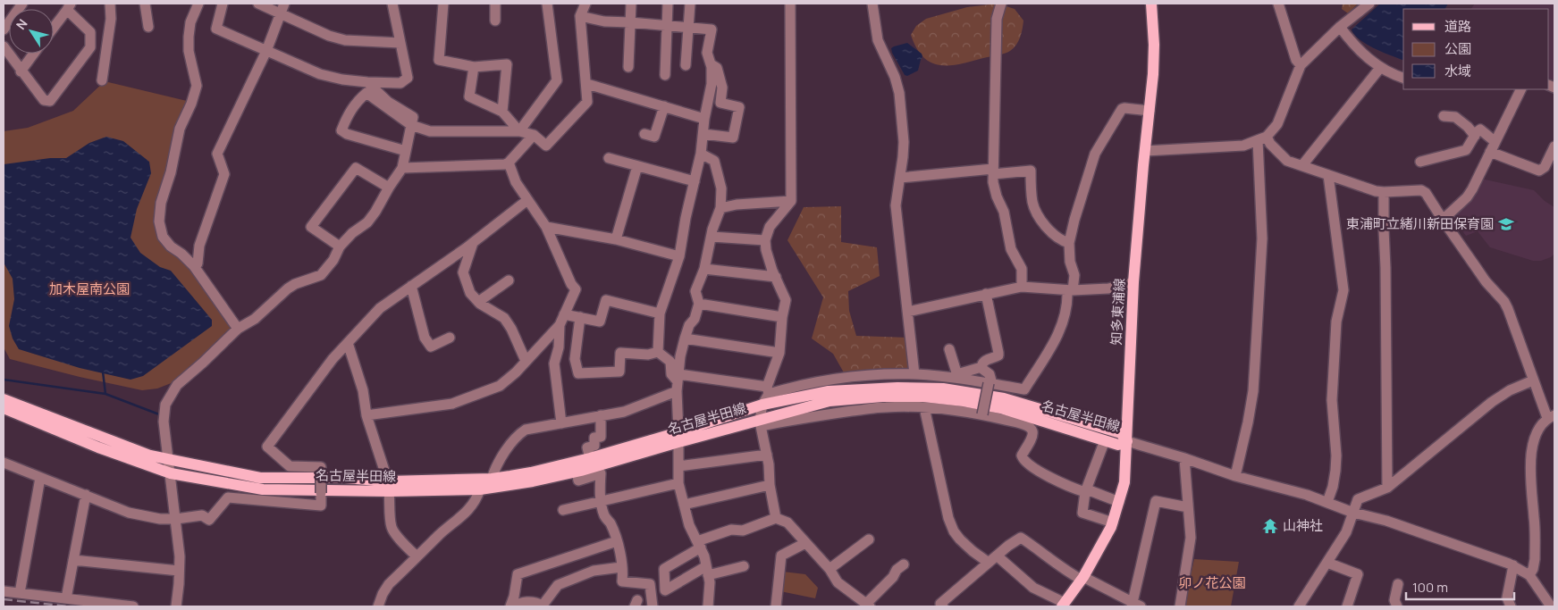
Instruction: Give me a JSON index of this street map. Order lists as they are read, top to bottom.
{
  "streets": {
    "main road": ["知多東浦線", "名古屋半田線"]
  },
  "crossings": [
    ["知多東浦線", "名古屋半田線"]
  ],
  "parks": ["加木屋南公園", "卯ノ花公園"],
  "places": {
    "school or university": ["東浦町立緒川新田保育園"],
    "temple": ["山神社"]
  },
  "legend": ["道路", "公園", "水域"],
  "scale_bar": "100 m",
  "north": "top left"
}
